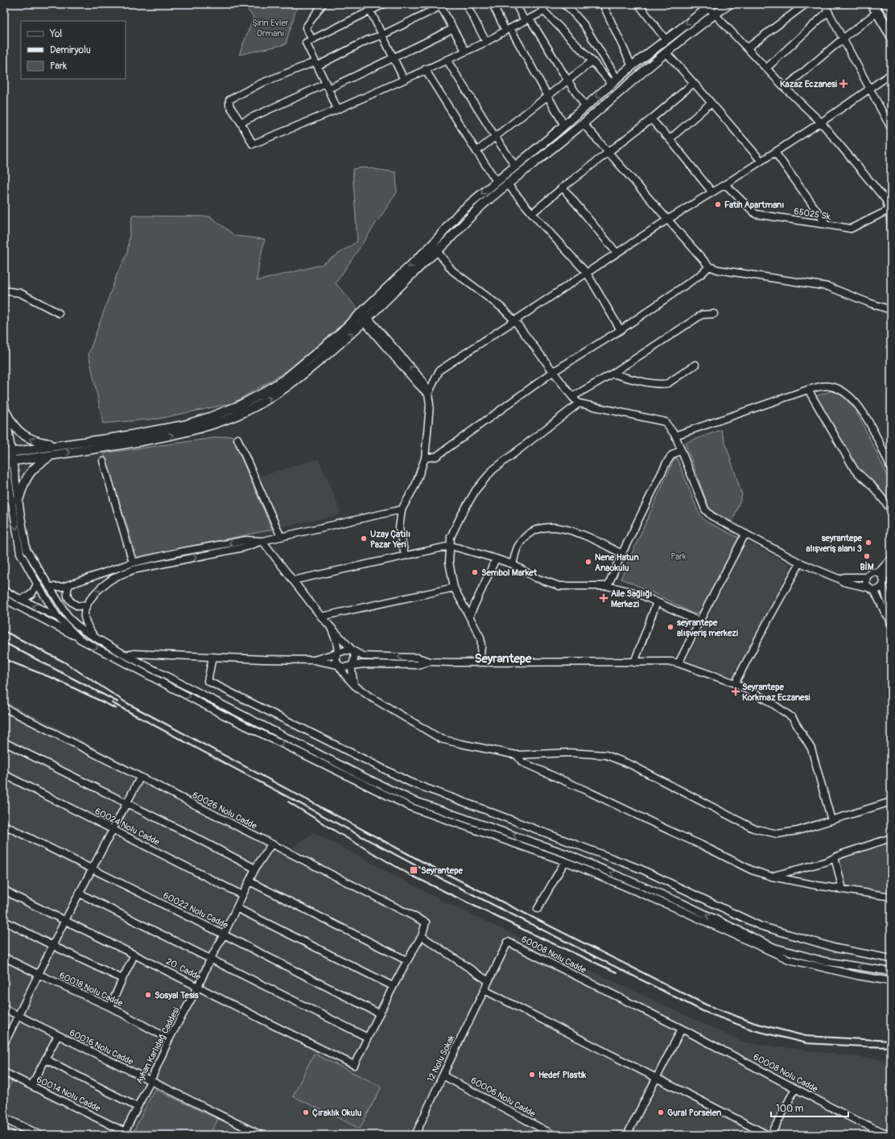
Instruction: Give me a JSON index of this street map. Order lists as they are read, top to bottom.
{
  "streets": {
    "street": [
      "65025 Sk.",
      "60026 Nolu Cadde",
      "60024 Nolu Cadde",
      "60022 Nolu Cadde",
      "60008 Nolu Cadde",
      "20. Cadde",
      "60018 Nolu Cadde",
      "Ayhan Karlıdağ Caddesi",
      "60016 Nolu Cadde",
      "12 Nolu Sokak",
      "60014 Nolu Cadde",
      "60006 Nolu Cadde"
    ]
  },
  "crossings": [
    ["60026 Nolu Cadde", "Ayhan Karlıdağ Caddesi"],
    ["60024 Nolu Cadde", "Ayhan Karlıdağ Caddesi"],
    ["60022 Nolu Cadde", "Ayhan Karlıdağ Caddesi"],
    ["60008 Nolu Cadde", "12 Nolu Sokak"],
    ["20. Cadde", "Ayhan Karlıdağ Caddesi"],
    ["60018 Nolu Cadde", "Ayhan Karlıdağ Caddesi"],
    ["Ayhan Karlıdağ Caddesi", "60016 Nolu Cadde"],
    ["Ayhan Karlıdağ Caddesi", "60014 Nolu Cadde"],
    ["12 Nolu Sokak", "60006 Nolu Cadde"]
  ],
  "districts": ["Seyrantepe"],
  "parks": ["Şirin Evler Ormanı", "Park"],
  "places": {
    "health": ["Kazaz Eczanesi", "Aile Sağlığı Merkezi", "Seyrantepe Korkmaz Eczanesi"],
    "other": [
      "Fatih Apartmanı",
      "Uzay Çatılı Pazar Yeri",
      "seyrantepe alışveriş alanı 3",
      "BİM",
      "Nene Hatun Anaokulu",
      "Sembol Market",
      "seyrantepe alışveriş merkezi",
      "Sosyal Tesis",
      "Hedef Plastik",
      "Çıraklık Okulu",
      "Gural Porselen"
    ],
    "transit": ["Seyrantepe"]
  },
  "legend": ["Yol", "Demiryolu", "Park"],
  "scale_bar": "100 m"
}
